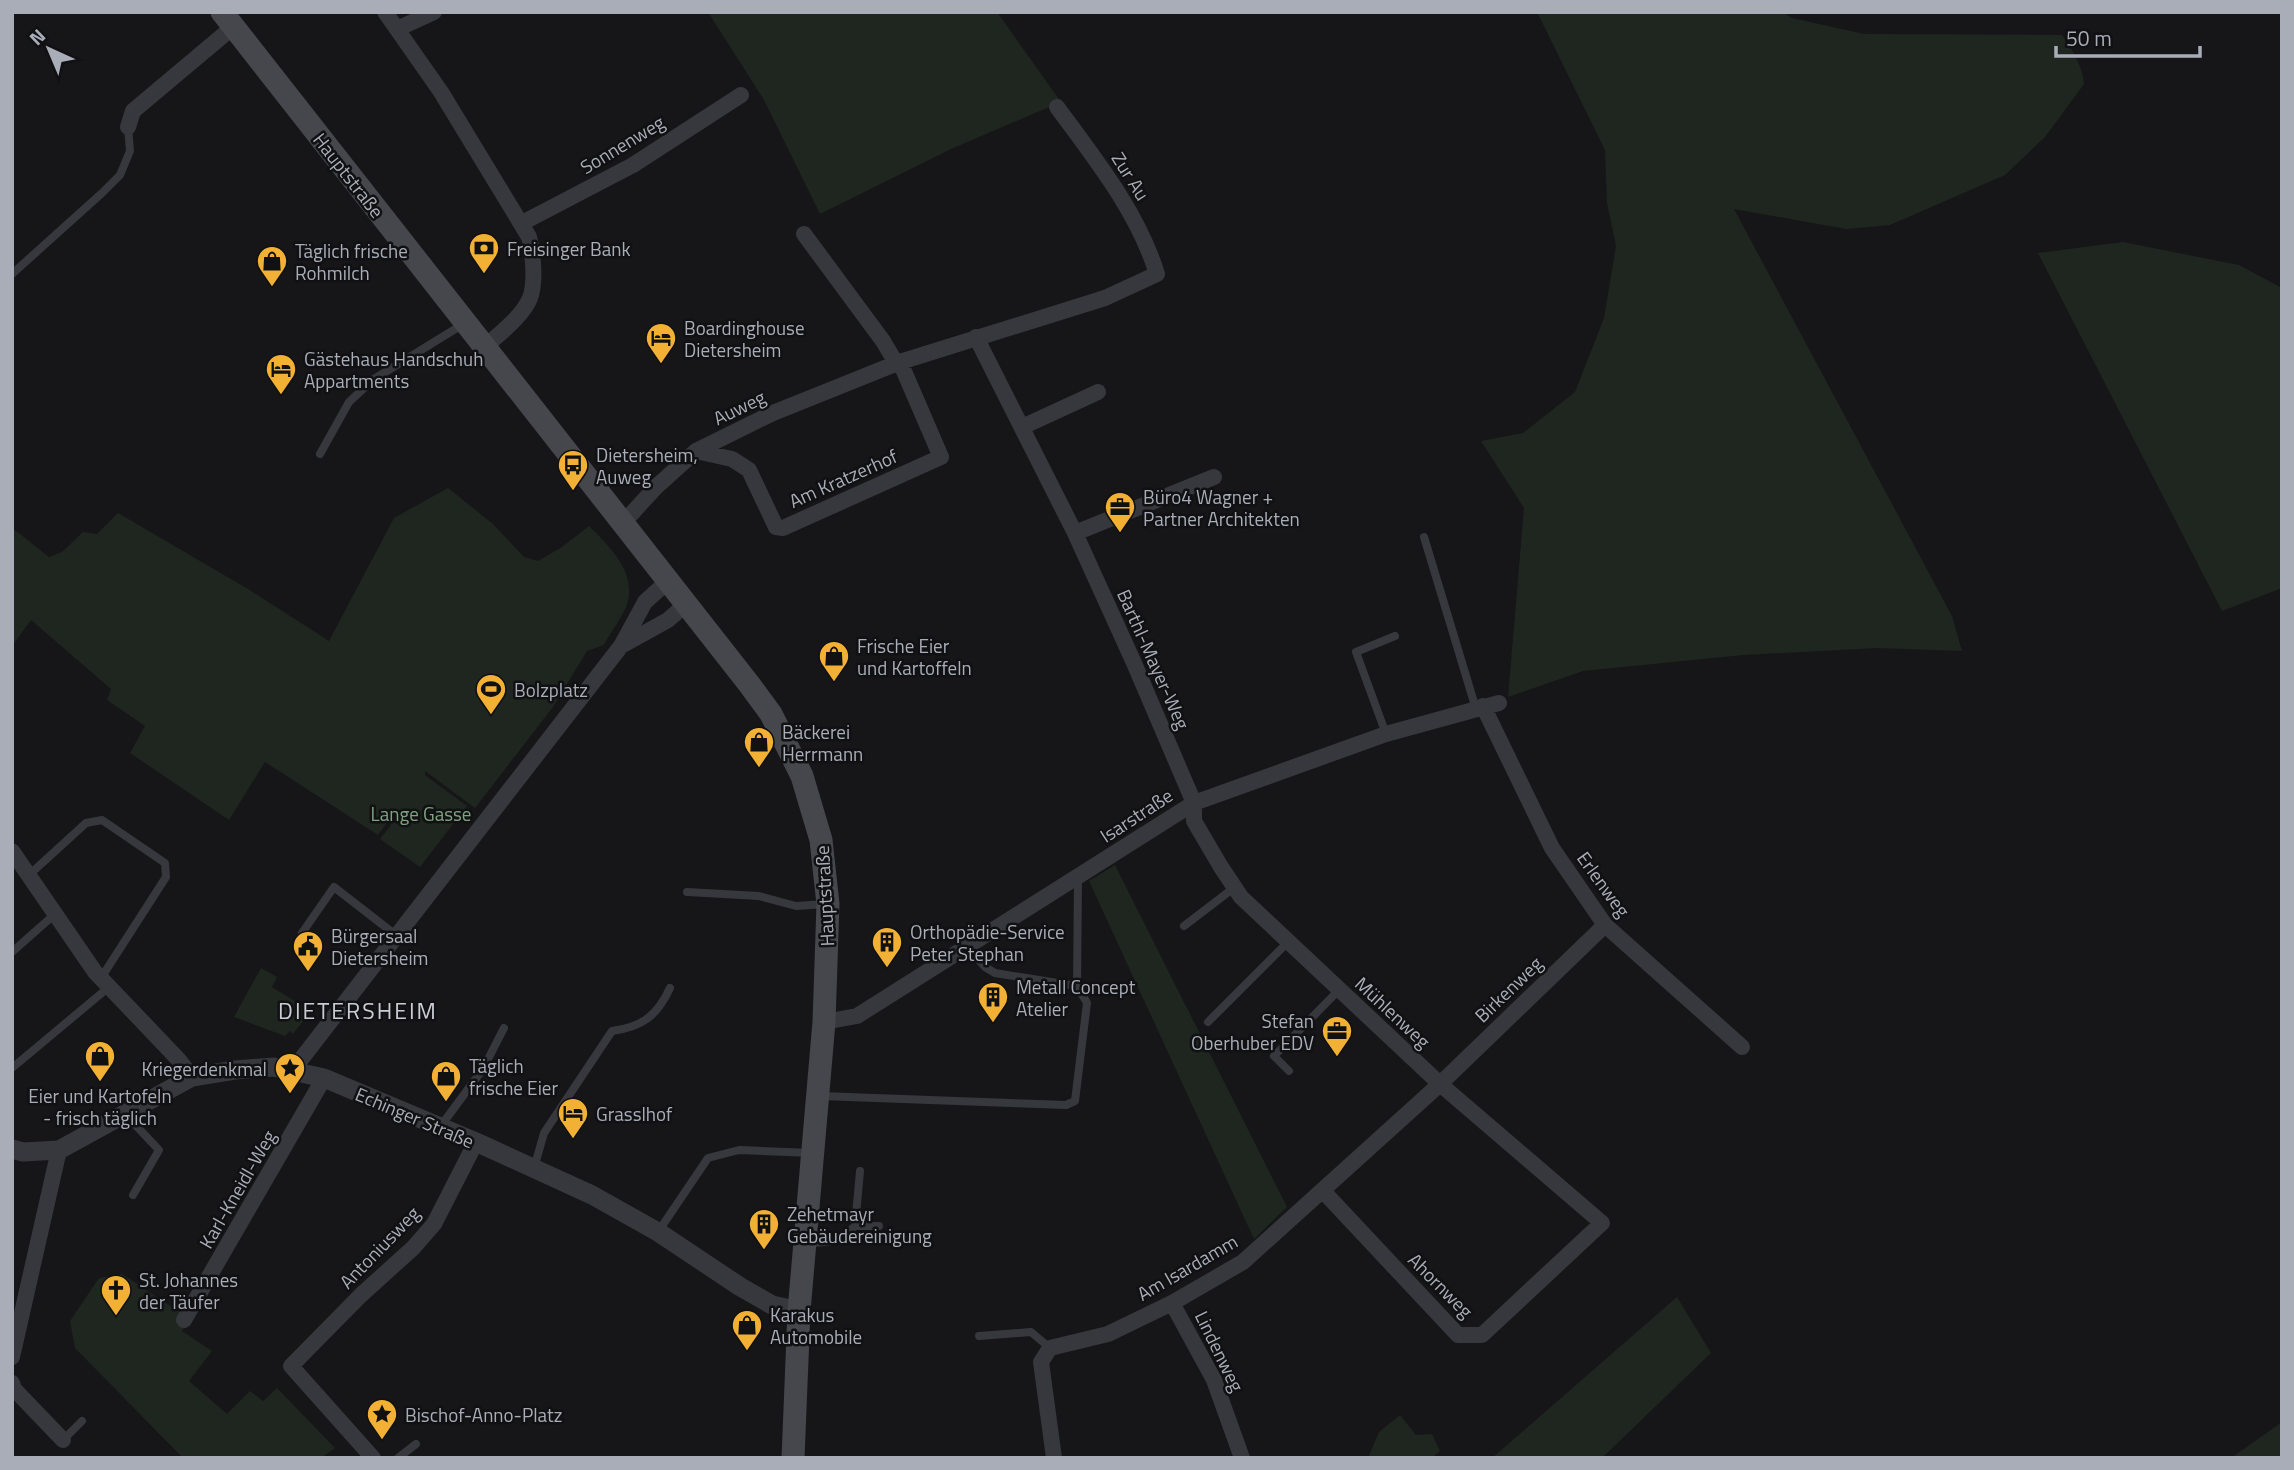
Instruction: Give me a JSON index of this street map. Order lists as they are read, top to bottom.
{
  "streets": {
    "main road": ["Hauptstraße"],
    "street": [
      "Sonnenweg",
      "Zur Au",
      "Auweg",
      "Am Kratzerhof",
      "Barthl-Mayer-Weg",
      "Isarstraße",
      "Erlenweg",
      "Birkenweg",
      "Mühlenweg",
      "Echinger Straße",
      "Karl-Kneidl-Weg",
      "Antoniusweg",
      "Am Isardamm",
      "Ahornweg",
      "Lindenweg"
    ]
  },
  "crossings": [
    ["Hauptstraße", "Auweg"],
    ["Hauptstraße", "Isarstraße"],
    ["Hauptstraße", "Echinger Straße"],
    ["Zur Au", "Auweg"],
    ["Auweg", "Am Kratzerhof"],
    ["Auweg", "Barthl-Mayer-Weg"],
    ["Barthl-Mayer-Weg", "Isarstraße"],
    ["Barthl-Mayer-Weg", "Mühlenweg"],
    ["Isarstraße", "Erlenweg"],
    ["Isarstraße", "Mühlenweg"],
    ["Erlenweg", "Birkenweg"],
    ["Birkenweg", "Mühlenweg"],
    ["Birkenweg", "Am Isardamm"],
    ["Mühlenweg", "Am Isardamm"],
    ["Mühlenweg", "Ahornweg"],
    ["Echinger Straße", "Karl-Kneidl-Weg"],
    ["Echinger Straße", "Antoniusweg"],
    ["Am Isardamm", "Ahornweg"],
    ["Am Isardamm", "Lindenweg"]
  ],
  "districts": ["DIETERSHEIM"],
  "parks": ["Lange Gasse"],
  "places": {
    "bank": ["Freisinger Bank"],
    "shop": [
      "Täglich frische Rohmilch",
      "Frische Eier und Kartoffeln",
      "Bäckerei Herrmann",
      "Eier und Kartofeln - frisch täglich",
      "Täglich frische Eier",
      "Karakus Automobile"
    ],
    "hotel": ["Boardinghouse Dietersheim", "Gästehaus Handschuh Appartments", "Grasslhof"],
    "bus stop": ["Dietersheim, Auweg"],
    "office": ["Büro4 Wagner + Partner Architekten", "Stefan Oberhuber EDV"],
    "sports": ["Bolzplatz"],
    "building": ["Orthopädie-Service Peter Stephan", "Metall Concept Atelier", "Zehetmayr Gebäudereinigung"],
    "public building": ["Bürgersaal Dietersheim"],
    "place": ["Kriegerdenkmal", "Bischof-Anno-Platz"],
    "church": ["St. Johannes der Täufer"]
  },
  "scale_bar": "50 m",
  "north": "top left"
}
